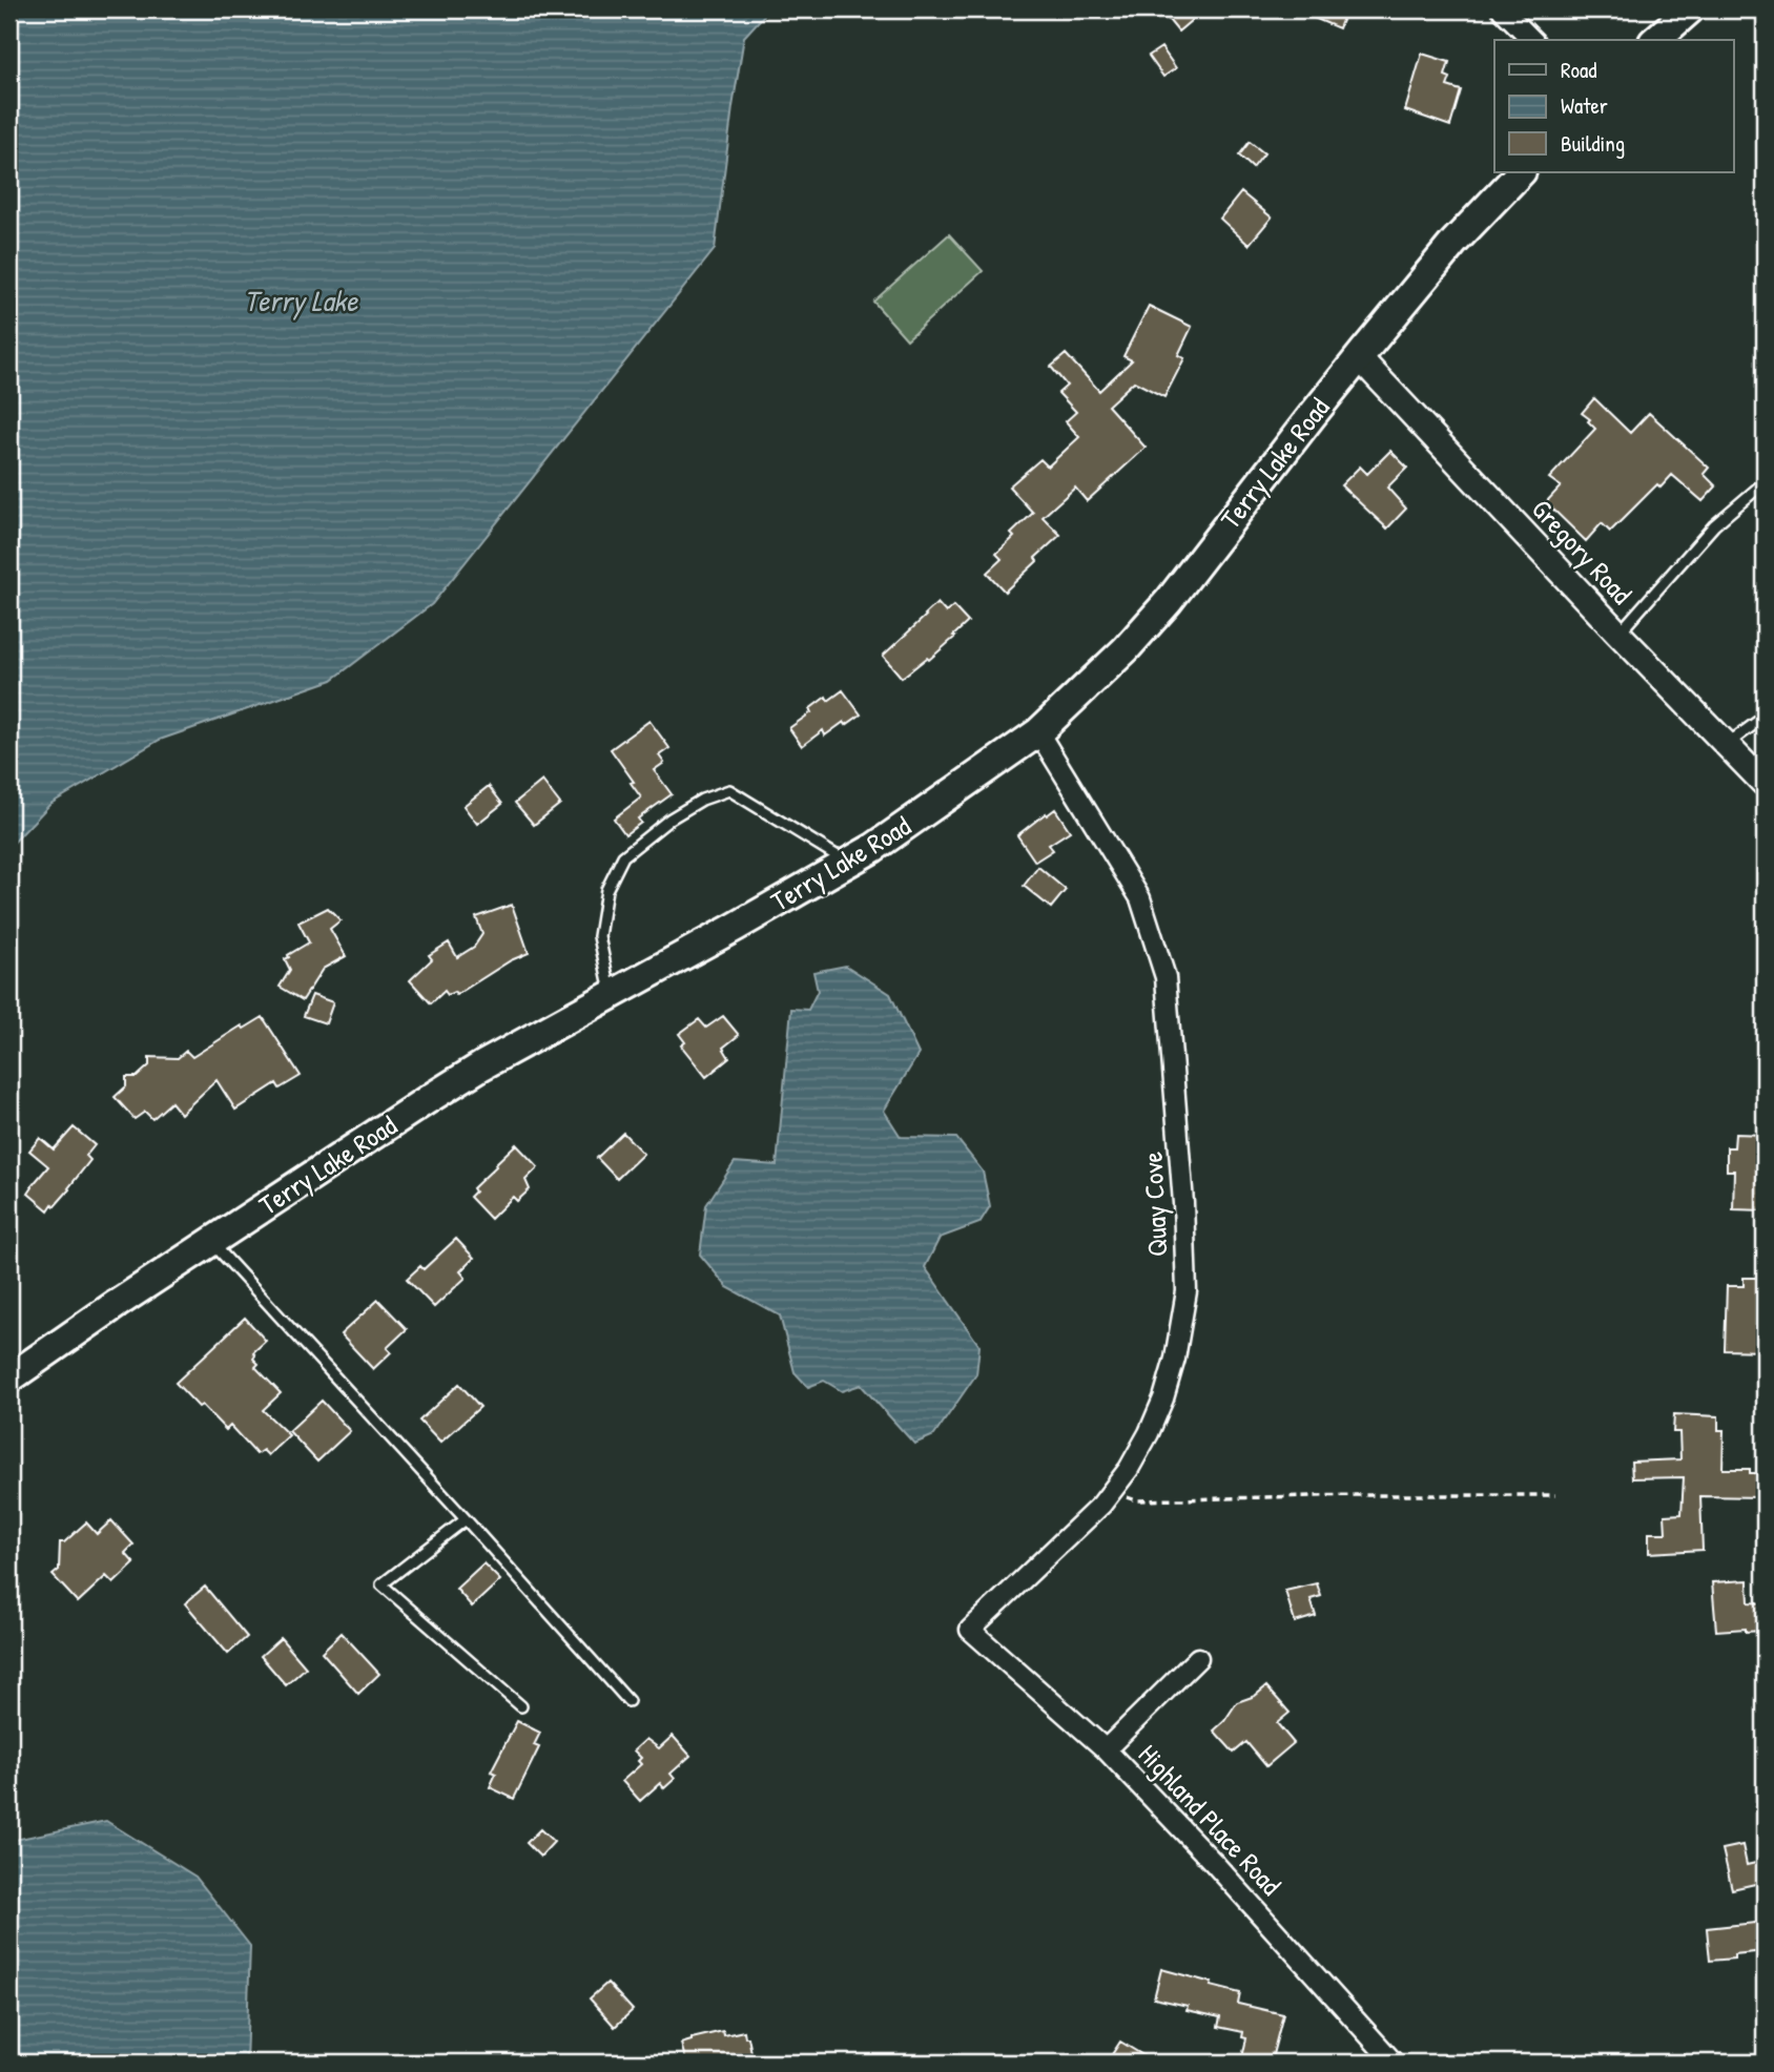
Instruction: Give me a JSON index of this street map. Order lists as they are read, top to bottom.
{
  "streets": {
    "main road": ["Terry Lake Road"],
    "street": ["Gregory Road", "Quay Cove", "Highland Place Road"]
  },
  "crossings": [
    ["Terry Lake Road", "Gregory Road"],
    ["Terry Lake Road", "Quay Cove"],
    ["Quay Cove", "Highland Place Road"]
  ],
  "water": ["Terry Lake"],
  "legend": ["Road", "Water", "Building"]
}
